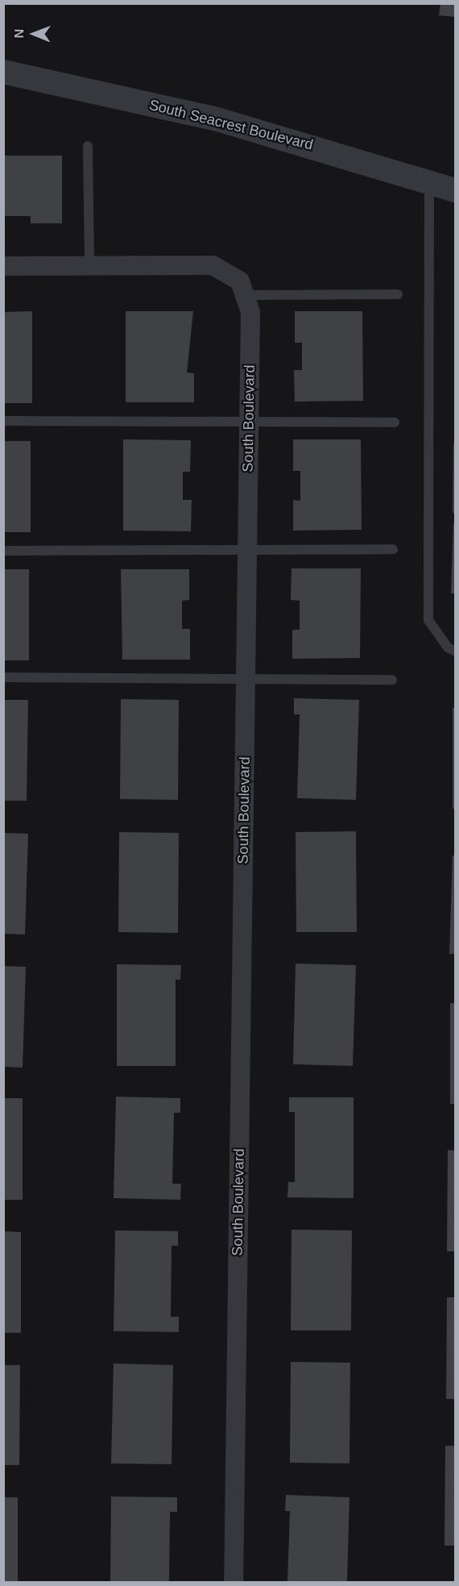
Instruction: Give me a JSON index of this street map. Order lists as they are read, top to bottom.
{
  "streets": {
    "street": ["South Seacrest Boulevard", "South Boulevard"]
  },
  "north": "left"
}
